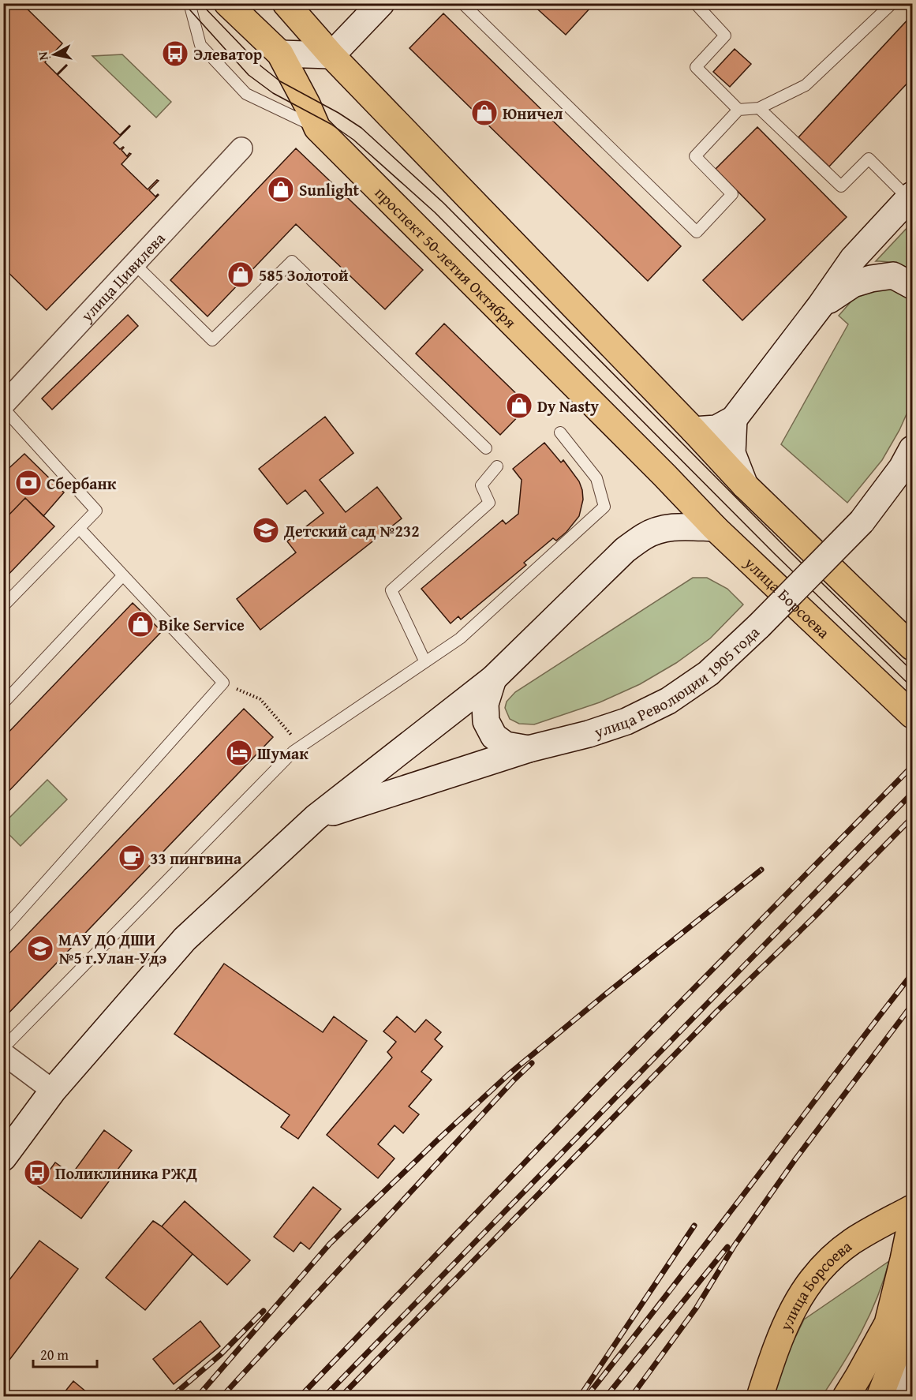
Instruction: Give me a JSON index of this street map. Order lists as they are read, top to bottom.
{
  "streets": {
    "main road": ["проспект 50-летия Октября", "улица Борсоева", "улица Революции 1905 года"],
    "street": ["улица Цивилева"]
  },
  "crossings": [
    ["проспект 50-летия Октября", "улица Борсоева"],
    ["улица Борсоева", "улица Революции 1905 года"]
  ],
  "places": {
    "bus stop": ["Элеватор", "Поликлиника РЖД"],
    "shop": [
      "Юничел",
      "Sunlight",
      "585 Золотой",
      "Dy Nasty",
      "Bike Service"
    ],
    "bank": ["Сбербанк"],
    "school or university": ["Детский сад №232", "МАУ ДО ДШИ №5 г.Улан-Удэ"],
    "hotel": ["Шумак"],
    "cafe": ["33 пингвина"]
  },
  "scale_bar": "20 m",
  "north": "left"
}
